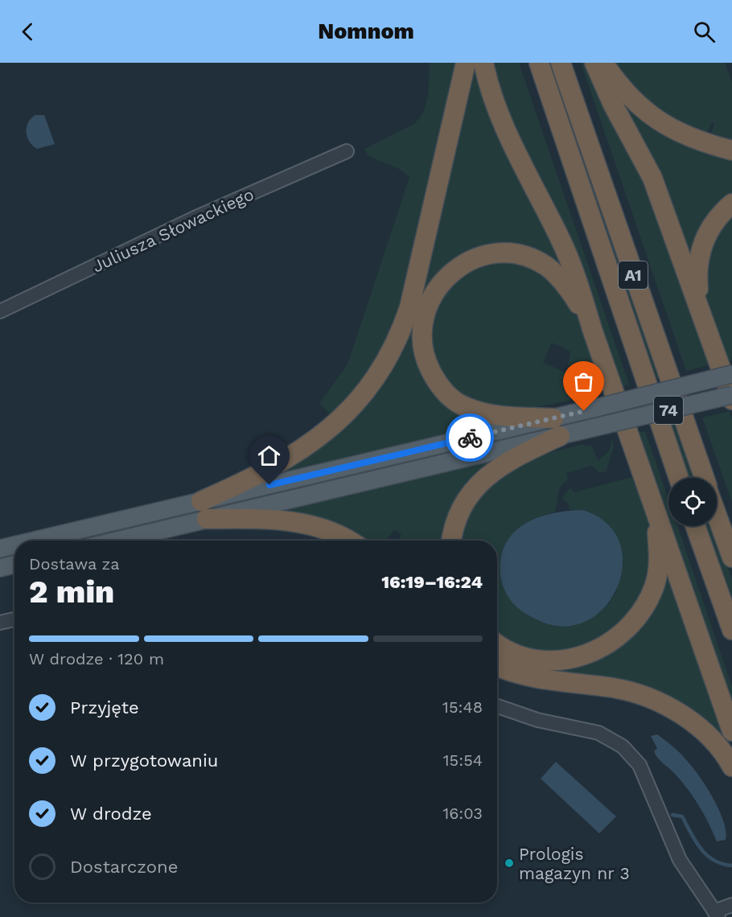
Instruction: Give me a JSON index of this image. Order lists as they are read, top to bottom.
{
  "streets": {
    "highway": ["A1"],
    "main road": ["74"],
    "street": ["Juliusza Słowackiego"]
  },
  "places": ["Prologis magazyn nr 3"],
  "page": {
    "header": "Nomnom",
    "heading": ["2 min", "Dostawa za", "16:19–16:24"],
    "bar": "W drodze · 120 m",
    "list": [
      ["Przyjęte", "15:48"],
      ["W przygotowaniu", "15:54"],
      ["W drodze", "16:03"],
      "Dostarczone"
    ]
  }
}
